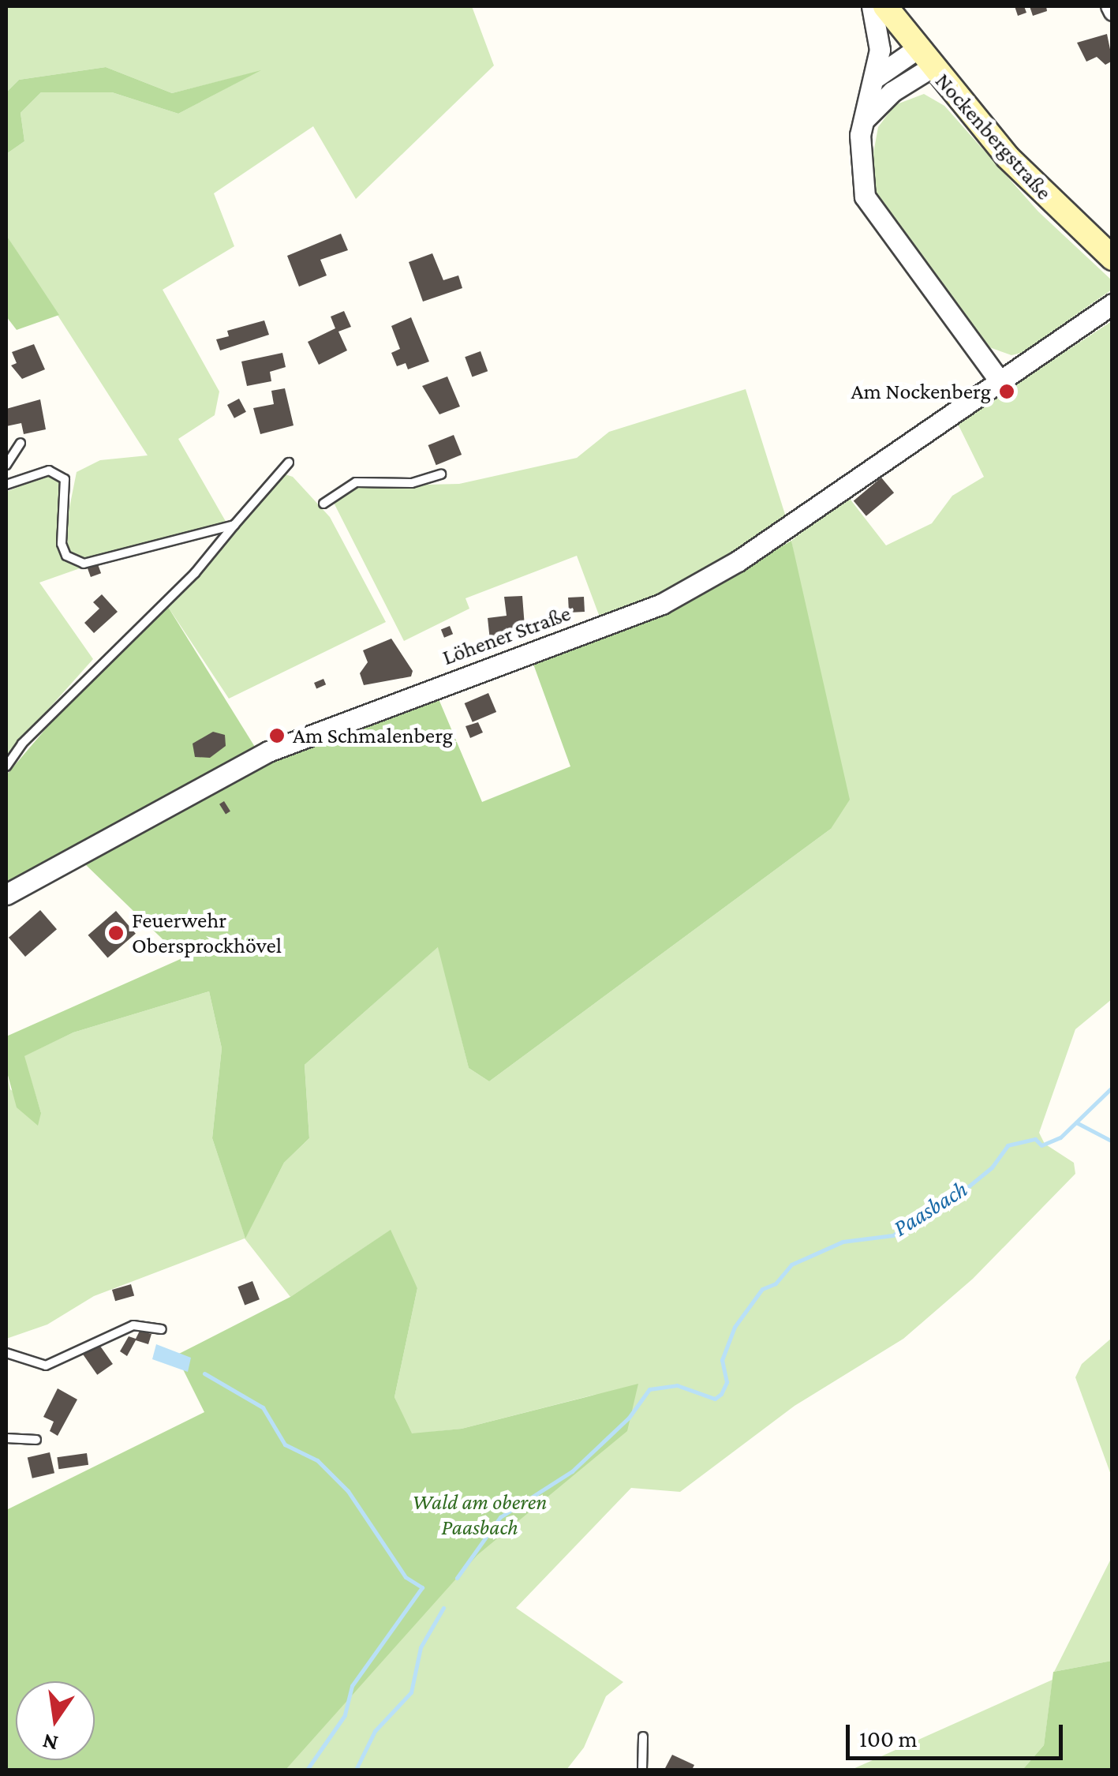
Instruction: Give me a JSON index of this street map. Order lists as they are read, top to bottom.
{
  "streets": {
    "main road": ["Nockenbergstraße"],
    "street": ["Löhener Straße"]
  },
  "water": ["Paasbach"],
  "parks": ["Wald am oberen Paasbach"],
  "places": ["Am Nockenberg", "Am Schmalenberg", "Feuerwehr Obersprockhövel"],
  "scale_bar": "100 m",
  "north": "bottom"
}
